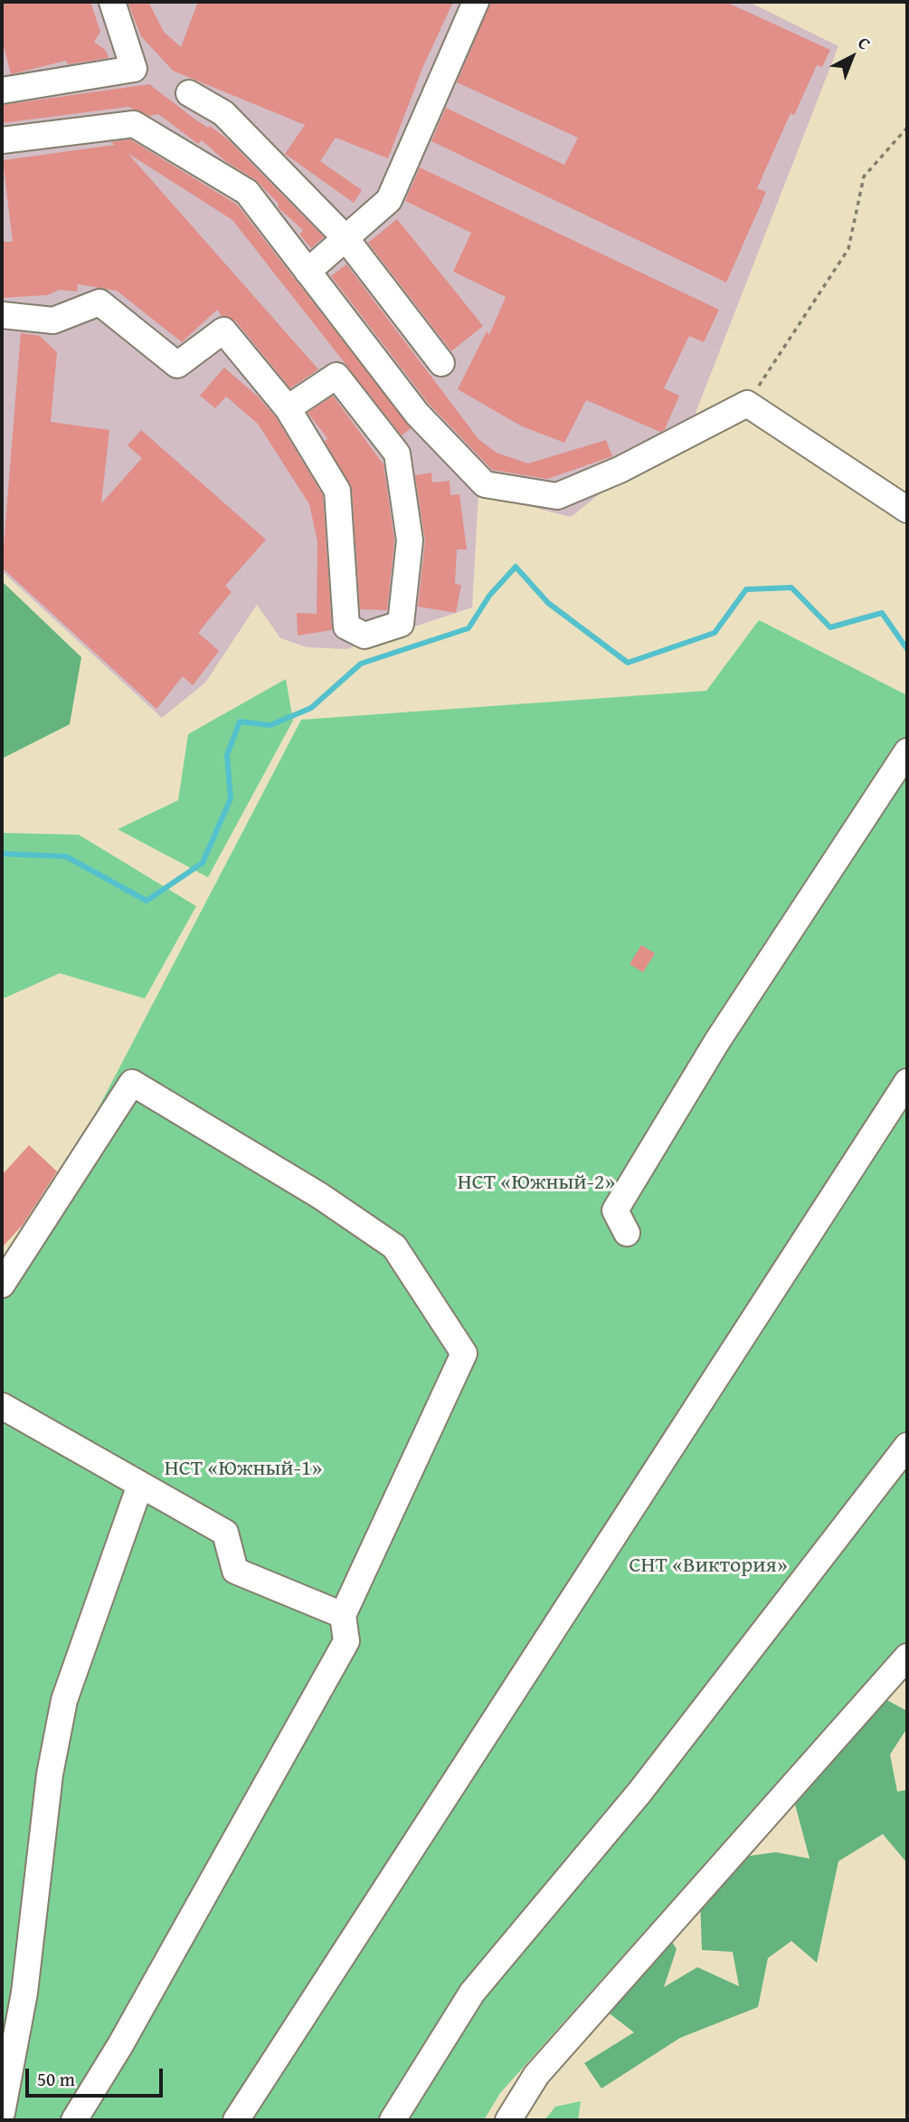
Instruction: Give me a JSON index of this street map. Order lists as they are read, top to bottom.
{
  "parks": ["НСТ «Южный-2»", "НСТ «Южный-1»", "СНТ «Виктория»"],
  "scale_bar": "50 m",
  "north": "top right"
}
